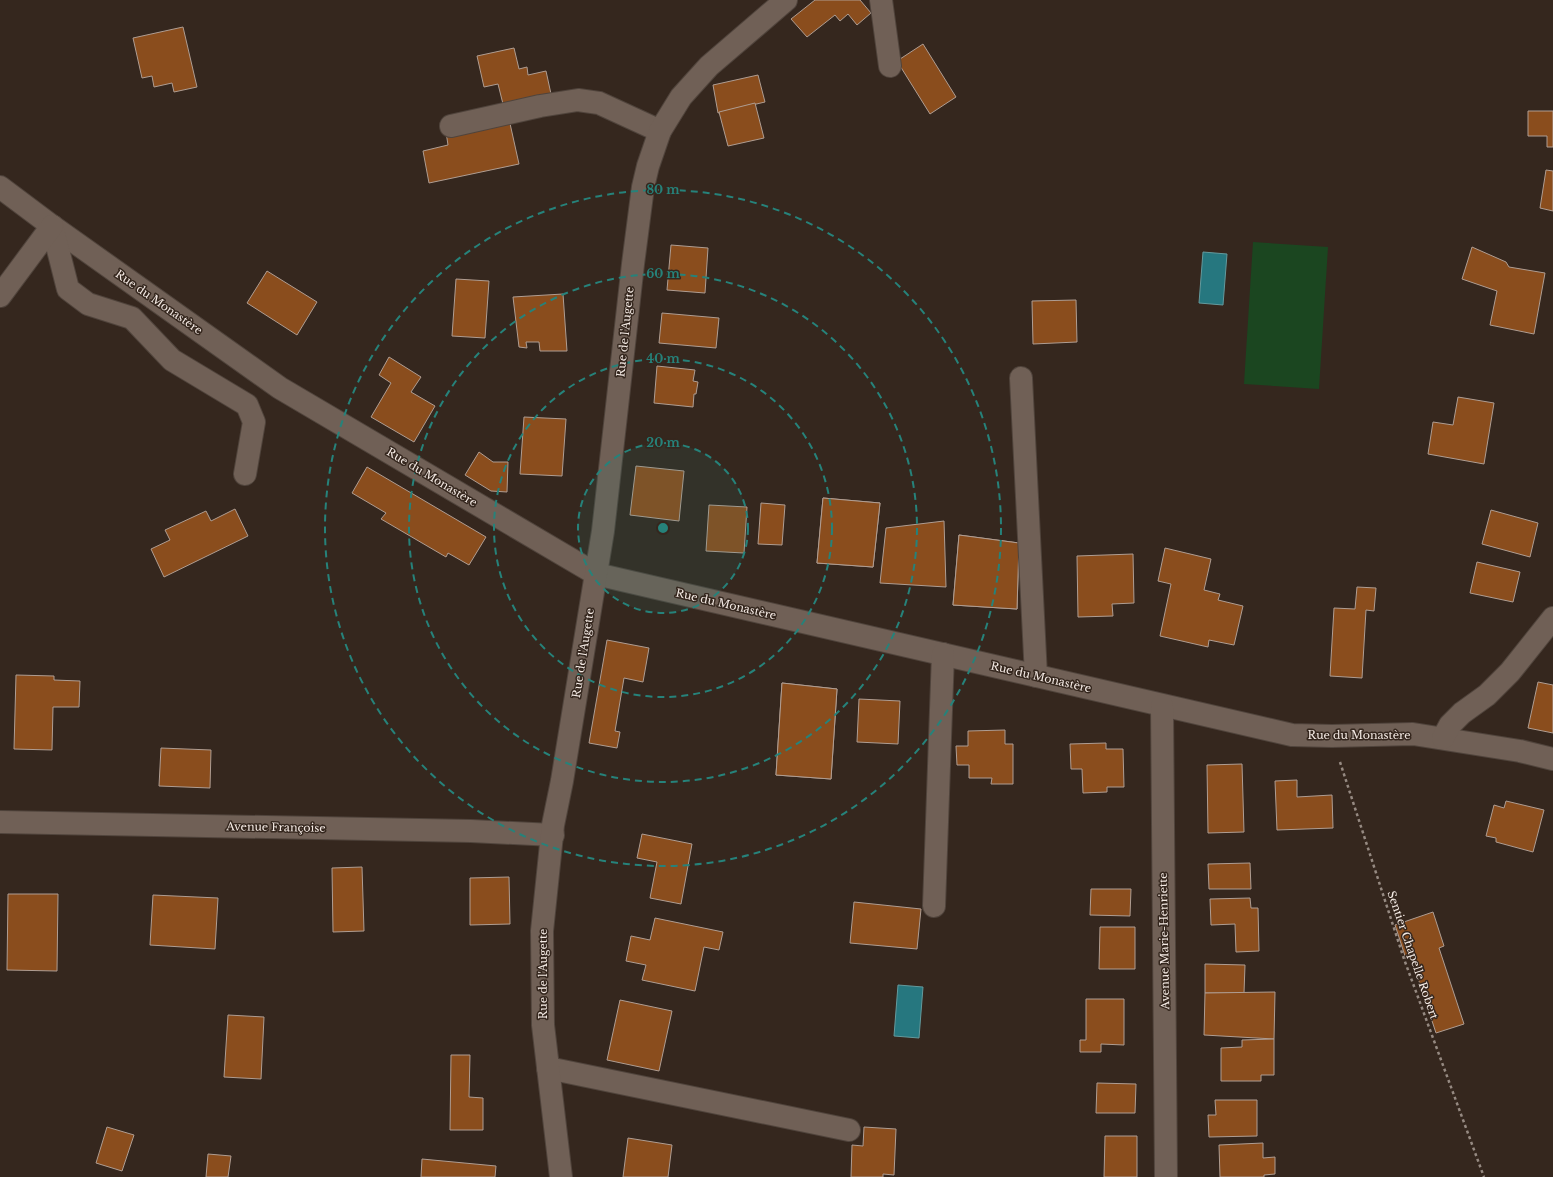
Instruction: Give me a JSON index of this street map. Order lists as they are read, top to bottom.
{
  "streets": {
    "street": [
      "Rue du Monastère",
      "Rue de l'Augette",
      "Avenue Françoise",
      "Avenue Marie-Henriette"
    ],
    "path": ["Sentier Chapelle Robert"]
  },
  "crossings": [
    ["Rue du Monastère", "Rue de l'Augette"],
    ["Rue du Monastère", "Avenue Marie-Henriette"],
    ["Rue du Monastère", "Sentier Chapelle Robert"],
    ["Rue de l'Augette", "Avenue Françoise"]
  ],
  "rings": [
    "80 m",
    "60 m",
    "40 m",
    "20 m"
  ]
}
